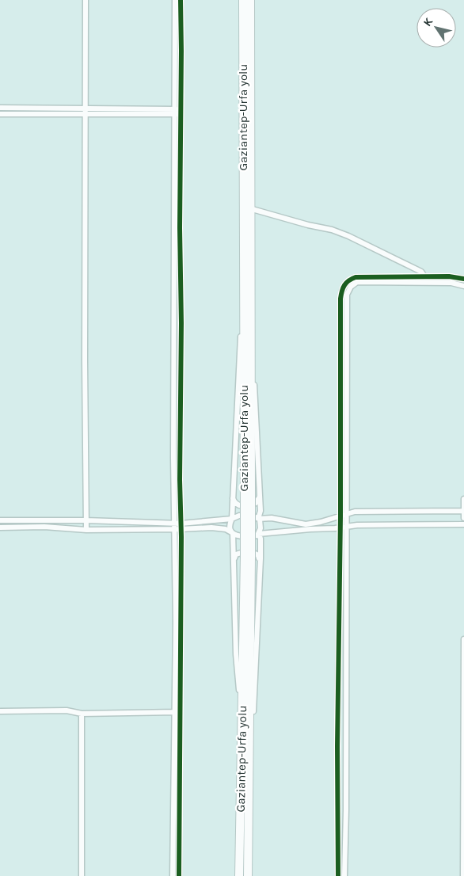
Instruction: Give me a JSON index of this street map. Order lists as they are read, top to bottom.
{
  "streets": {
    "highway": ["Gaziantep-Urfa yolu"]
  },
  "north": "top left"
}
